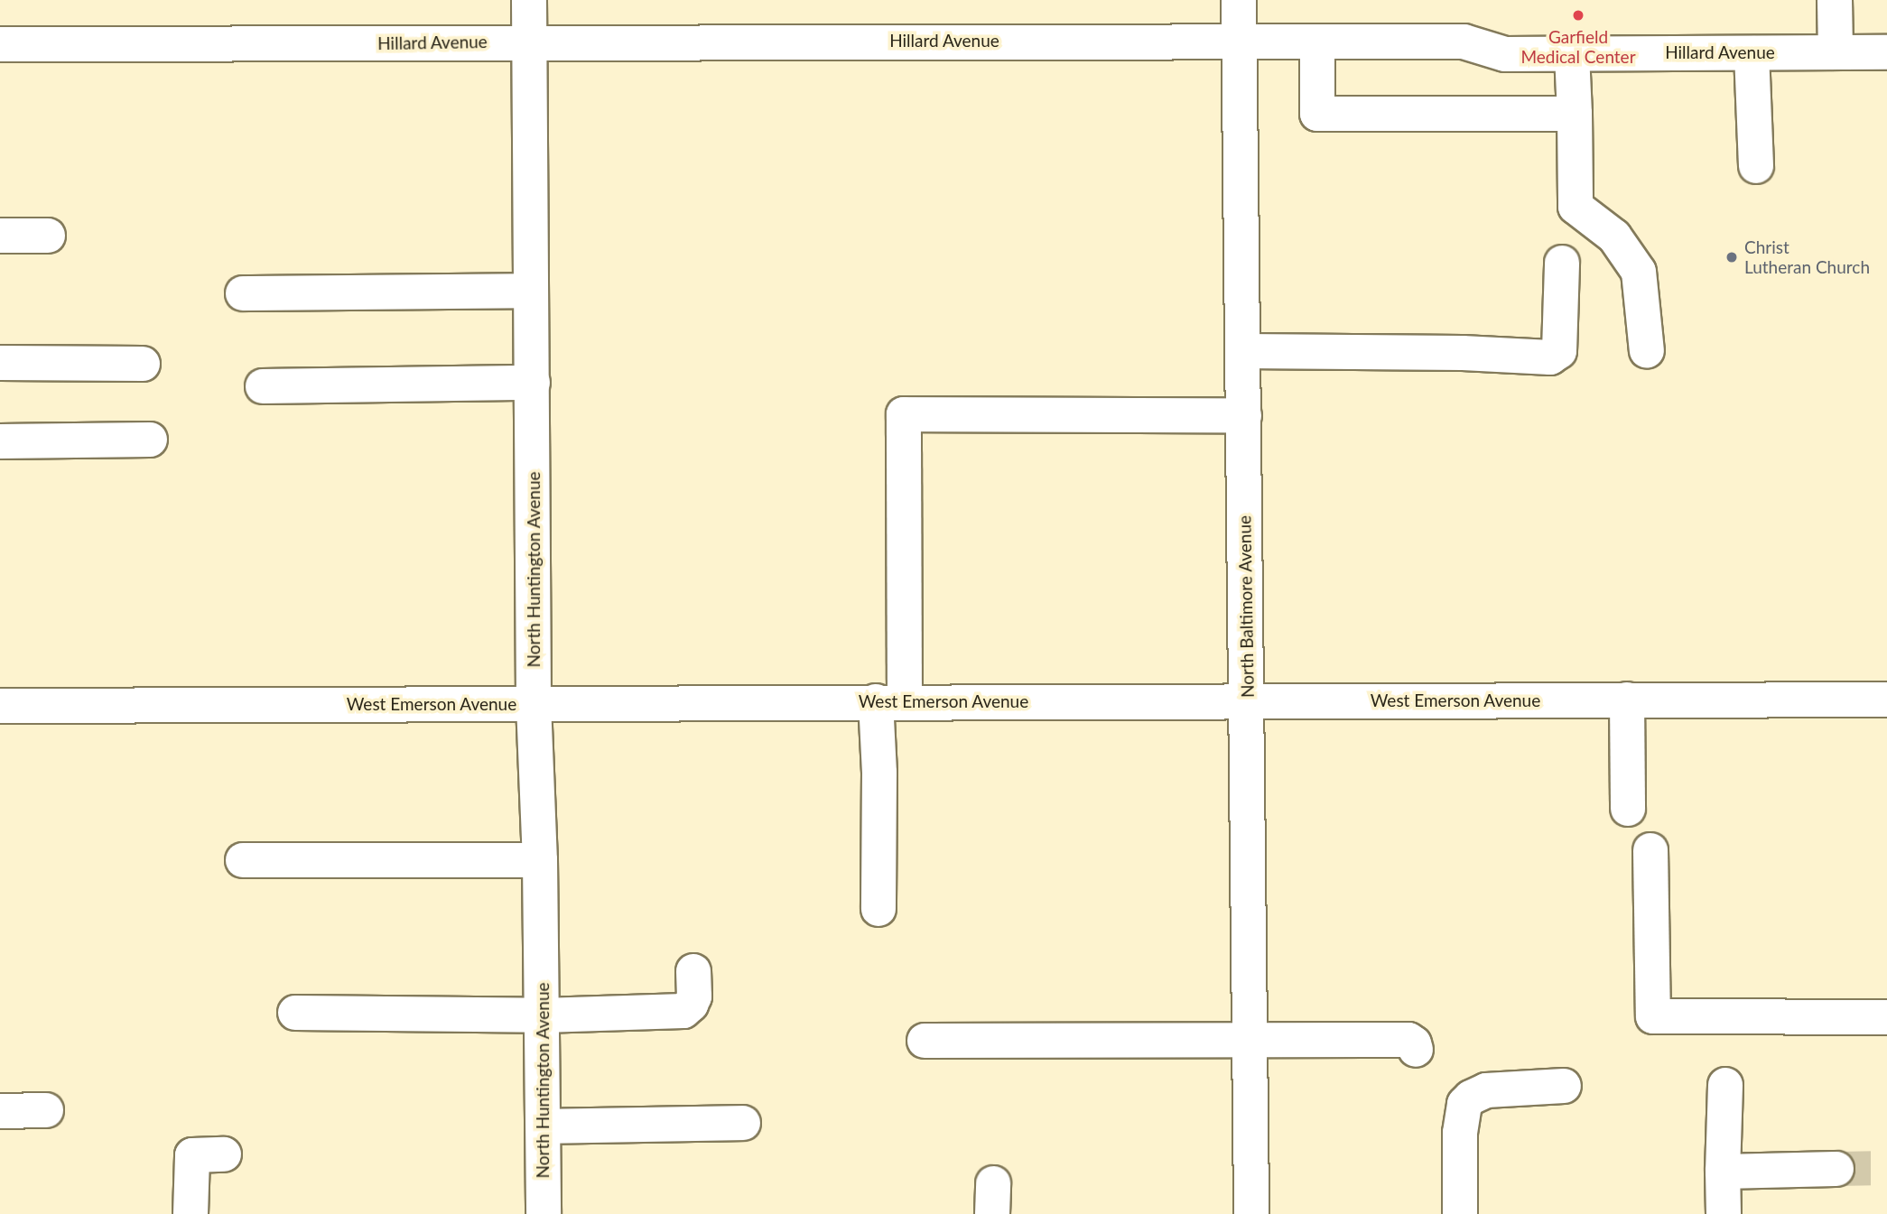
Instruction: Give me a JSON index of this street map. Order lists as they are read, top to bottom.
{
  "streets": {
    "street": [
      "Hillard Avenue",
      "North Huntington Avenue",
      "North Baltimore Avenue",
      "West Emerson Avenue"
    ]
  },
  "crossings": [
    ["Hillard Avenue", "North Huntington Avenue"],
    ["Hillard Avenue", "North Baltimore Avenue"],
    ["North Huntington Avenue", "West Emerson Avenue"],
    ["North Baltimore Avenue", "West Emerson Avenue"]
  ],
  "places": ["Garfield Medical Center", "Christ Lutheran Church"]
}
